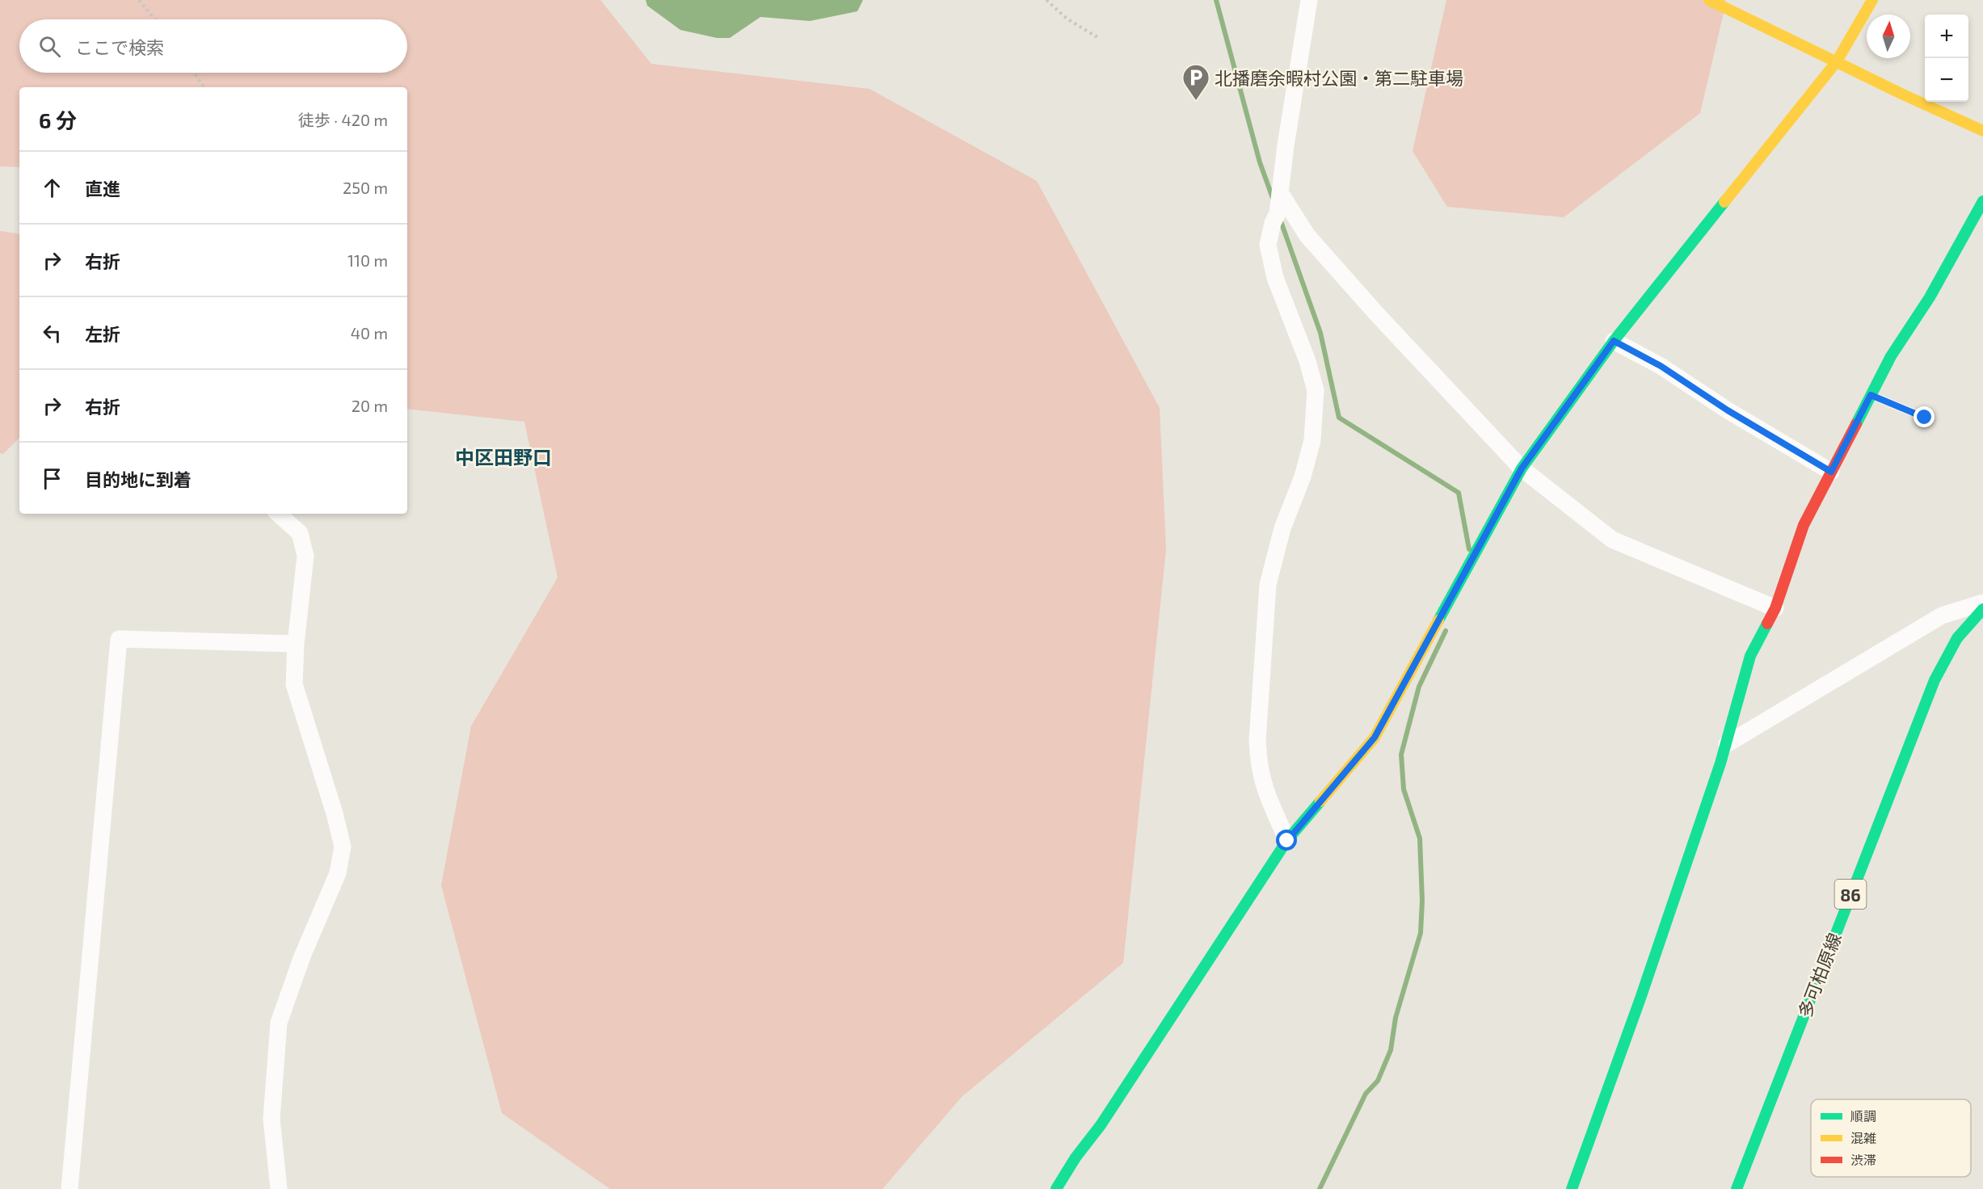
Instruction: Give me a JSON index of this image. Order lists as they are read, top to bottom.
{
  "streets": {
    "street": ["86", "多可柏原線"]
  },
  "districts": ["中区田野口"],
  "places": {
    "parking": ["北播磨余暇村公園・第二駐車場"]
  },
  "legend": ["順調", "混雑", "渋滞"],
  "north": "top",
  "page": {
    "map_buttons": ["+", "−"],
    "search": "ここで検索",
    "heading": ["6 分", "徒歩 · 420 m"],
    "list": [
      ["直進", "250 m"],
      ["右折", "110 m"],
      ["左折", "40 m"],
      ["右折", "20 m"],
      "目的地に到着"
    ]
  }
}
